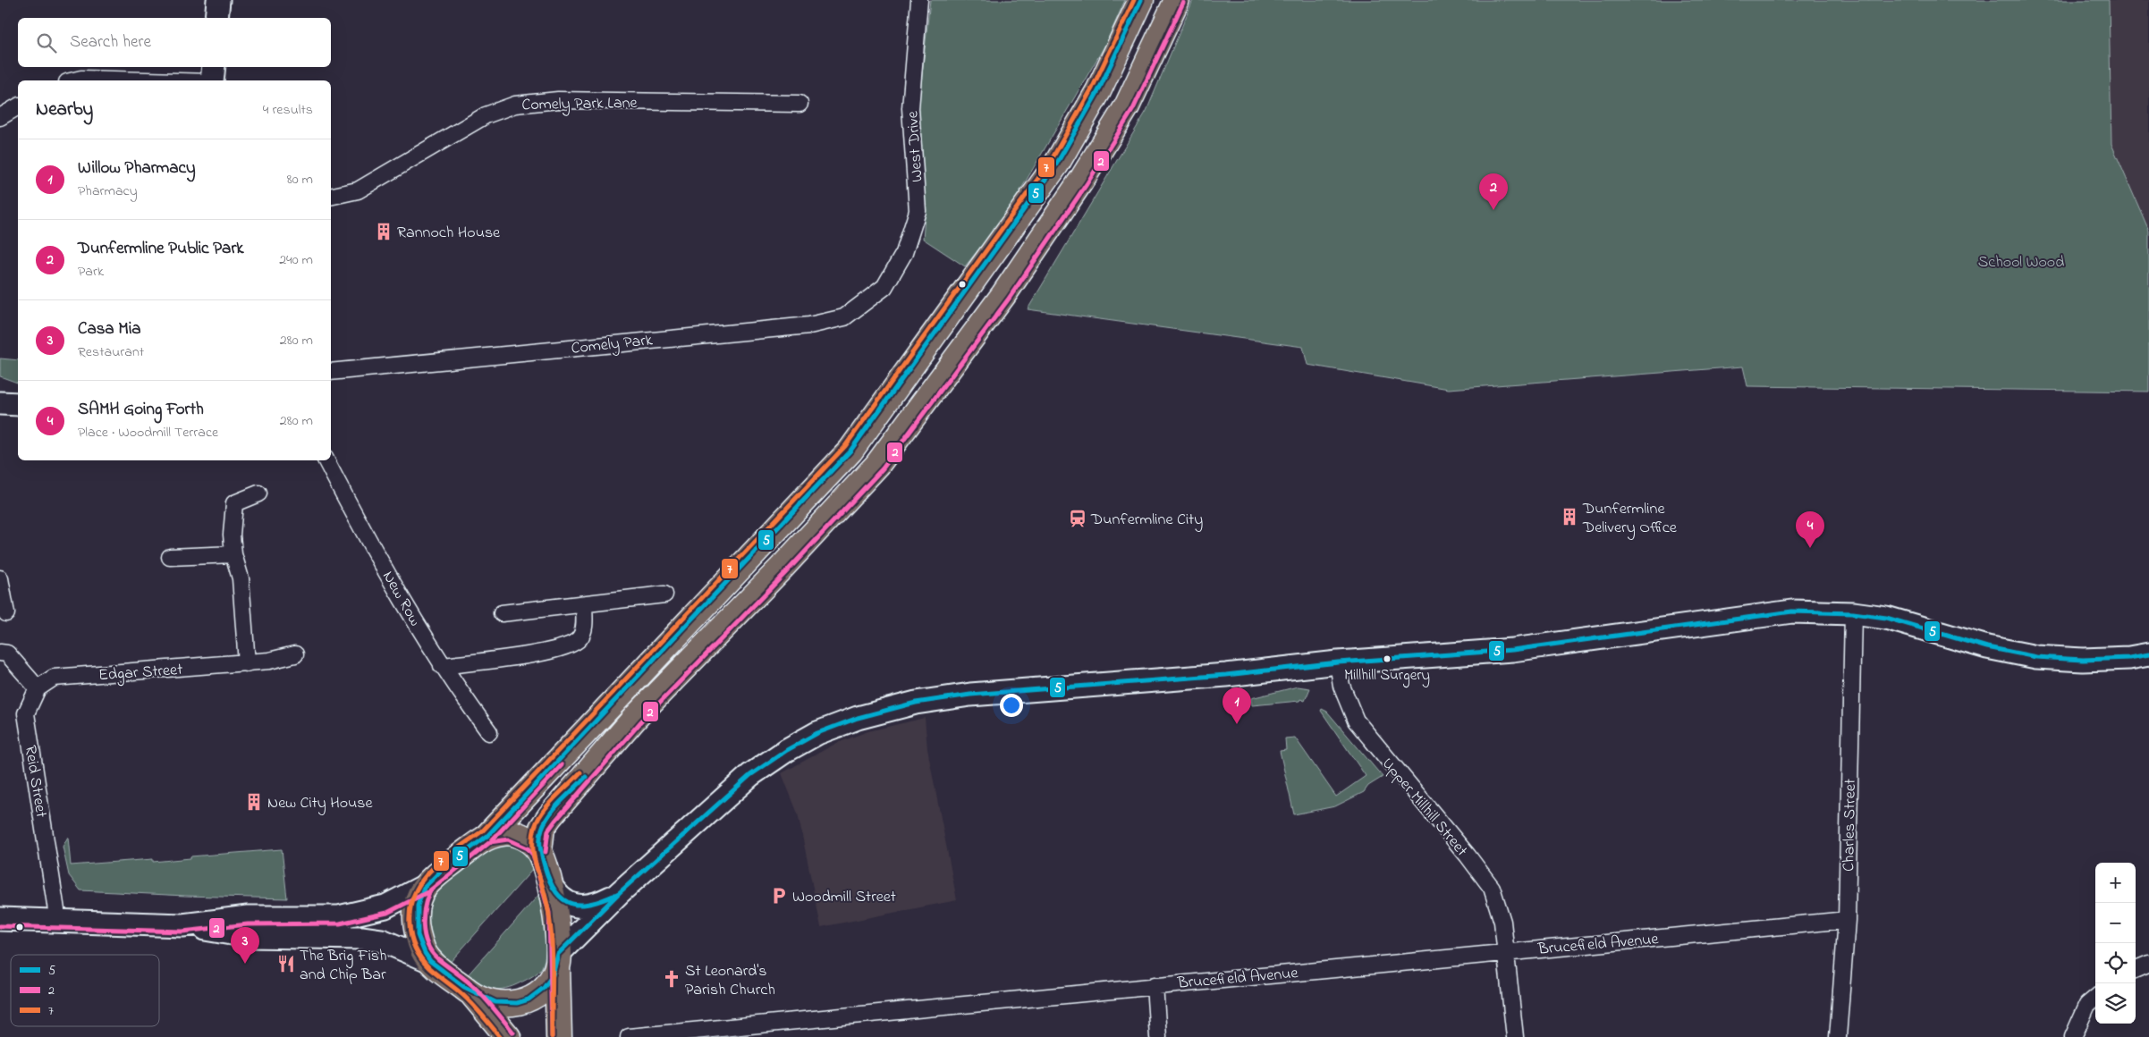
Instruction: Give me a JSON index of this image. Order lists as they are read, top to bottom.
{
  "streets": {
    "street": [
      "Comely Park Lane",
      "West Drive",
      "Comely Park",
      "New Row",
      "Edgar Street",
      "Reid Street",
      "Upper Millhill Street",
      "Charles Street",
      "Brucefield Avenue"
    ]
  },
  "crossings": [
    ["West Drive", "Comely Park"],
    ["Edgar Street", "Reid Street"],
    ["Upper Millhill Street", "Brucefield Avenue"],
    ["Charles Street", "Brucefield Avenue"]
  ],
  "parks": ["School Wood"],
  "places": {
    "building": ["Rannoch House", "Dunfermline Delivery Office", "New City House"],
    "station": ["Dunfermline City"],
    "other": ["Millhill Surgery"],
    "parking": ["Woodmill Street"],
    "restaurant": ["The Brig Fish and Chip Bar"],
    "church": ["St Leonard's Parish Church"]
  },
  "lines": ["transit line 5", "transit line 7", "transit line 2"],
  "legend": ["5", "2", "7"],
  "page": {
    "search": "Search here",
    "heading": ["Nearby", "4 results"],
    "list": [
      {
        "mark": "1",
        "name": "Willow Pharmacy",
        "note": "Pharmacy",
        "value": "80 m"
      },
      {
        "mark": "2",
        "name": "Dunfermline Public Park",
        "note": "Park",
        "value": "240 m"
      },
      {
        "mark": "3",
        "name": "Casa Mia",
        "note": "Restaurant",
        "value": "280 m"
      },
      {
        "mark": "4",
        "name": "SAMH Going Forth",
        "note": "Place · Woodmill Terrace",
        "value": "280 m"
      }
    ],
    "pins": [
      "2",
      "4",
      "1",
      "3"
    ],
    "map_buttons": ["+", "−"]
  }
}
